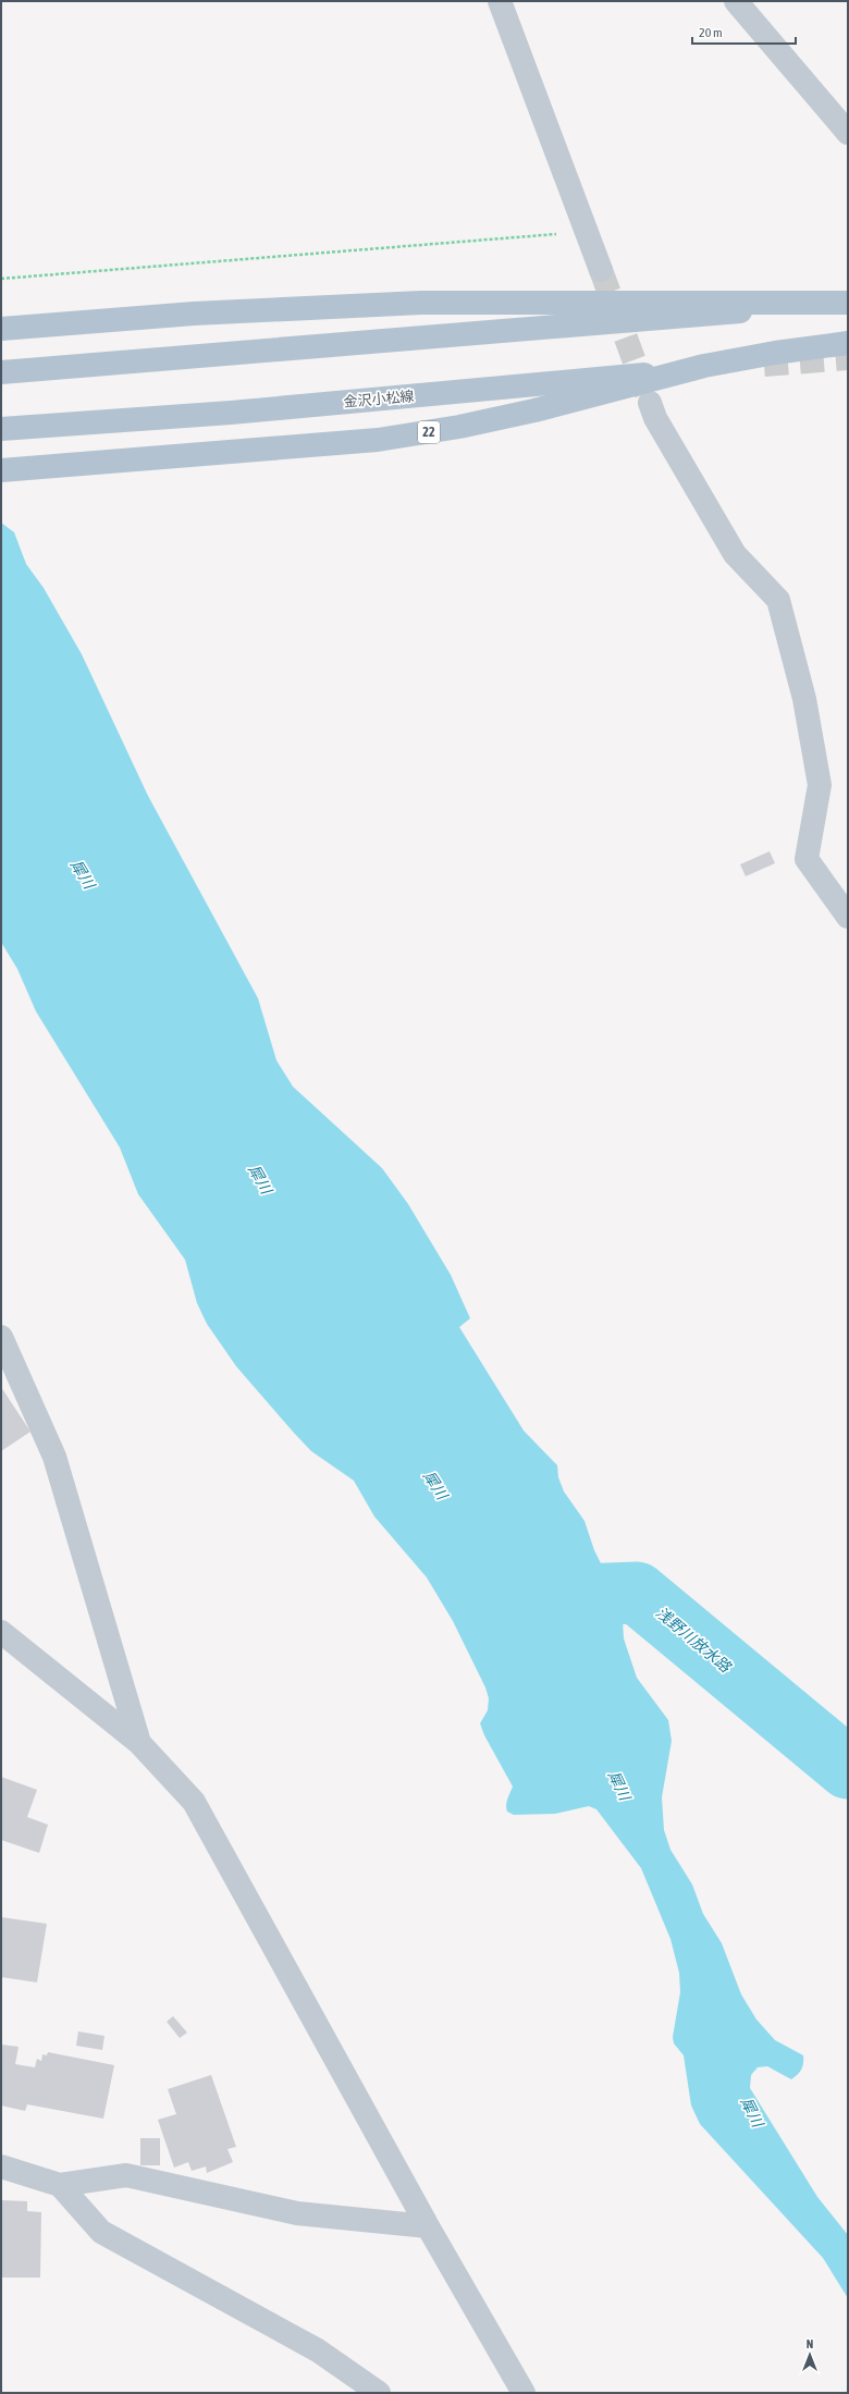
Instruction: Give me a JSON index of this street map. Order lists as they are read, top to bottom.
{
  "streets": {
    "main road": ["金沢小松線", "22"]
  },
  "water": ["犀川", "浅野川放水路"],
  "scale_bar": "20 m",
  "north": "top"
}
